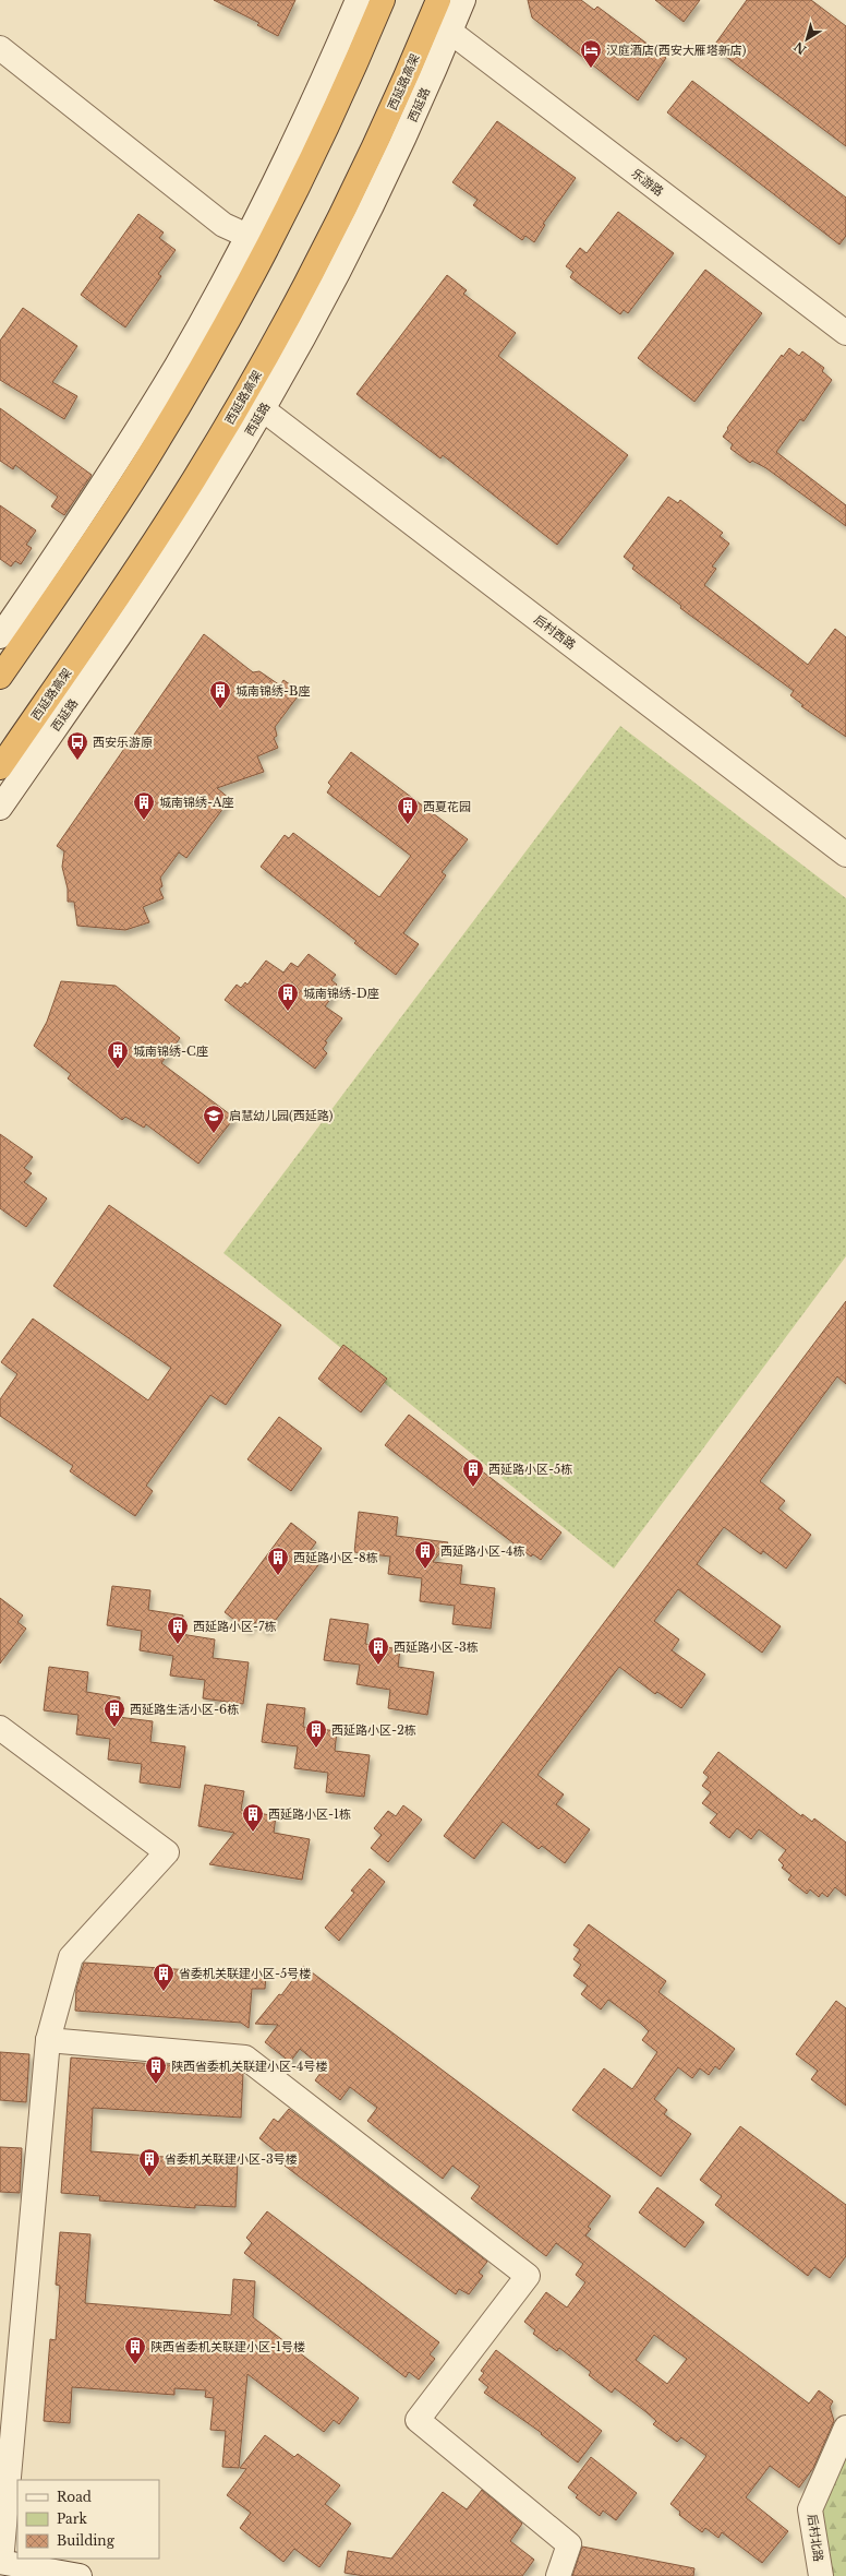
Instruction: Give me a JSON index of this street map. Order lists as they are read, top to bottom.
{
  "streets": {
    "highway": ["西延路高架"],
    "street": [
      "西延路",
      "乐游路",
      "后村西路",
      "后村北路"
    ]
  },
  "crossings": [
    ["西延路", "乐游路"],
    ["西延路", "后村西路"]
  ],
  "places": {
    "hotel": ["汉庭酒店(西安大雁塔新店)"],
    "building": [
      "城南锦绣-B座",
      "城南锦绣-A座",
      "西夏花园",
      "城南锦绣-D座",
      "城南锦绣-C座",
      "西延路小区-5栋",
      "西延路小区-4栋",
      "西延路小区-8栋",
      "西延路小区-7栋",
      "西延路小区-3栋",
      "西延路生活小区-6栋",
      "西延路小区-2栋",
      "西延路小区-1栋",
      "省委机关联建小区-5号楼",
      "陕西省委机关联建小区-4号楼",
      "省委机关联建小区-3号楼",
      "陕西省委机关联建小区-1号楼"
    ],
    "bus stop": ["西安乐游原"],
    "school or university": ["启慧幼儿园(西延路)"]
  },
  "legend": ["Road", "Park", "Building"],
  "north": "bottom left"
}
